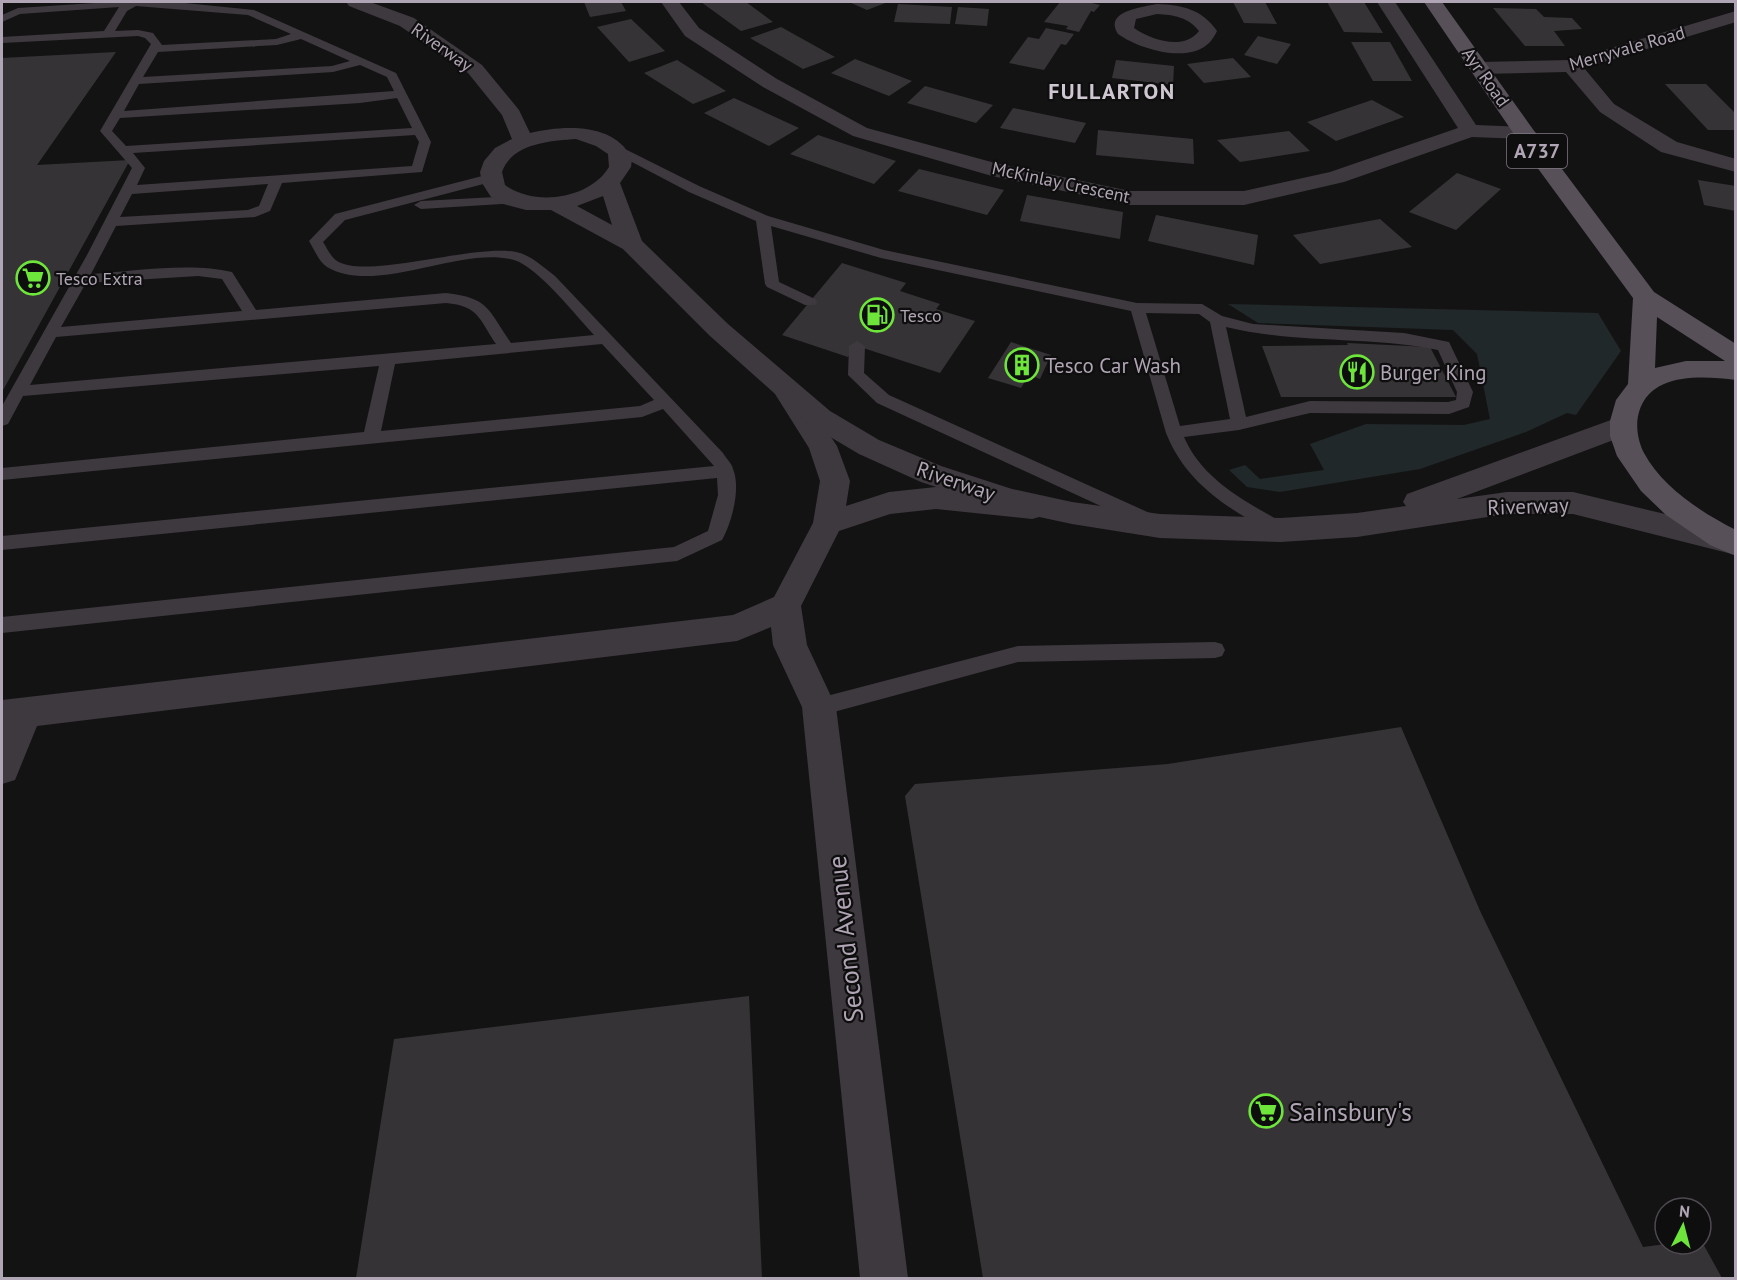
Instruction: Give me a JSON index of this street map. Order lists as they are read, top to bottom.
{
  "streets": {
    "main road": ["Ayr Road", "A737"],
    "street": [
      "Riverway",
      "Merryvale Road",
      "McKinlay Crescent",
      "Second Avenue"
    ]
  },
  "crossings": [
    ["Merryvale Road", "Ayr Road"],
    ["Ayr Road", "A737"],
    ["Ayr Road", "McKinlay Crescent"]
  ],
  "districts": ["FULLARTON"],
  "places": {
    "supermarket": ["Tesco Extra", "Sainsbury's"],
    "fuel station": ["Tesco"],
    "building": ["Tesco Car Wash"],
    "restaurant": ["Burger King"]
  },
  "north": "top"
}
